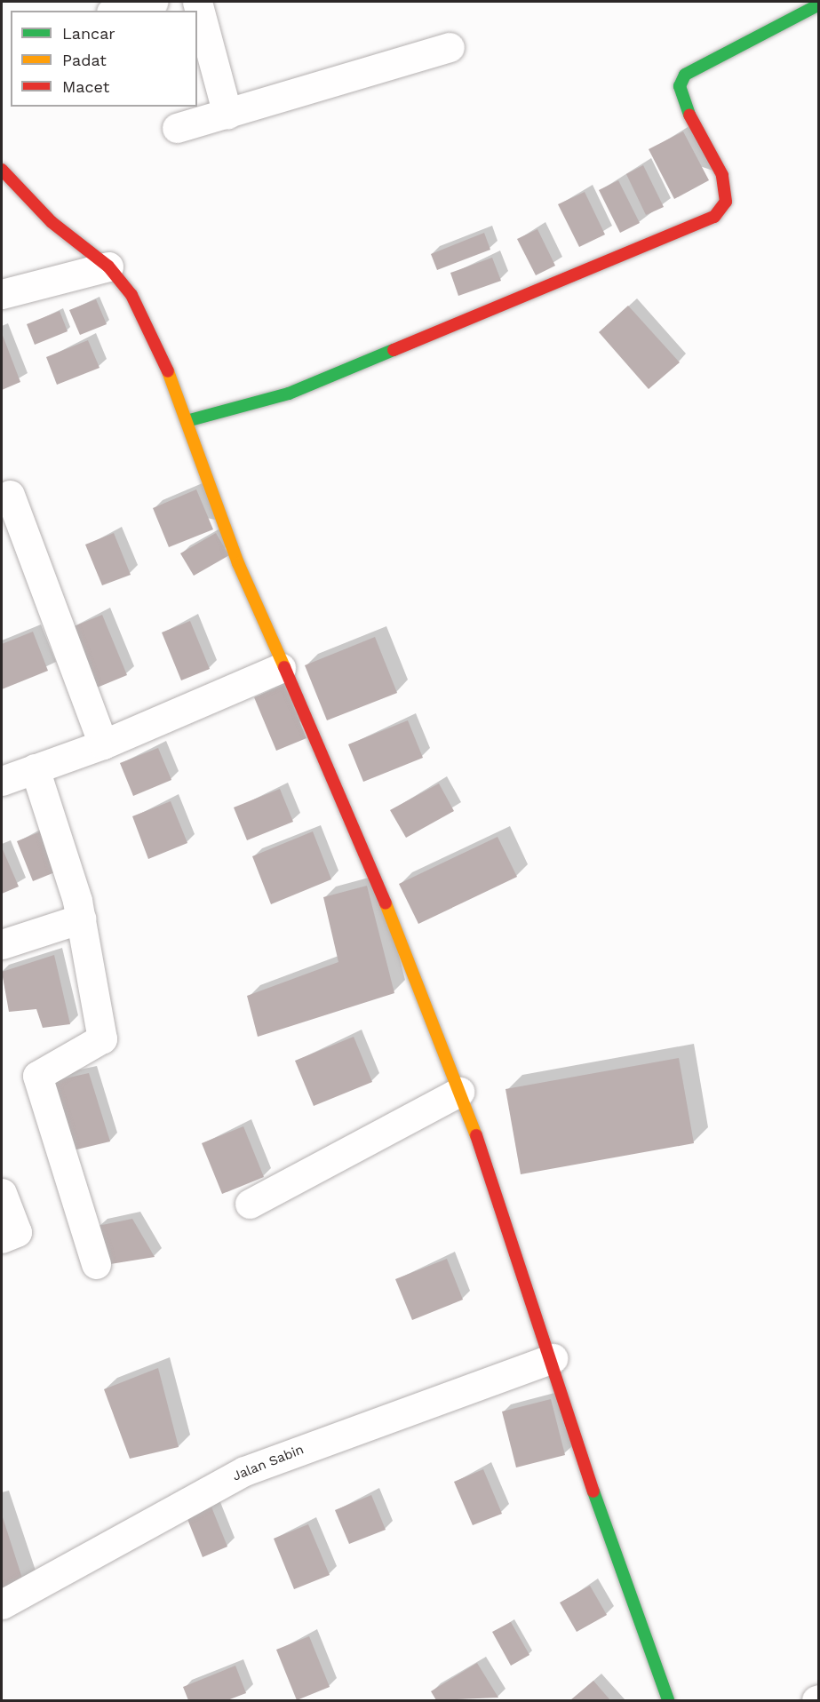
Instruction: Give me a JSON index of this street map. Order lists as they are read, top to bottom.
{
  "streets": {
    "street": ["Jalan Sabin"]
  },
  "legend": ["Lancar", "Padat", "Macet"]
}
